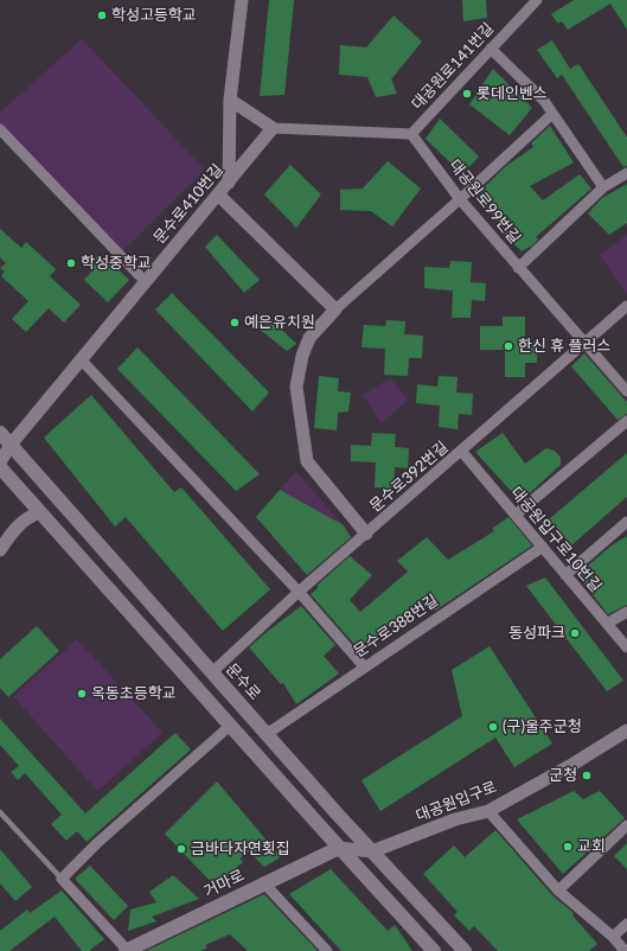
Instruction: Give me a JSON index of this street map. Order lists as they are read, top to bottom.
{
  "streets": {
    "main road": ["문수로", "거마로"],
    "street": [
      "대공원로141번길",
      "대공원로99번길",
      "문수로410번길",
      "문수로392번길",
      "대공원입구로10번길",
      "문수로388번길",
      "대공원입구로"
    ]
  },
  "crossings": [
    ["대공원로141번길", "대공원로99번길"],
    ["대공원로99번길", "문수로392번길"],
    ["문수로410번길", "문수로"],
    ["문수로392번길", "대공원입구로10번길"],
    ["문수로392번길", "문수로"],
    ["대공원입구로10번길", "문수로388번길"],
    ["문수로388번길", "문수로"],
    ["문수로", "대공원입구로"],
    ["대공원입구로", "거마로"]
  ],
  "places": [
    "학성고등학교",
    "롯데인벤스",
    "학성중학교",
    "예은유치원",
    "한신 휴 플러스",
    "동성파크",
    "옥동초등학교",
    "(구)울주군청",
    "군청",
    "교회",
    "금바다자연횟집"
  ]
}
